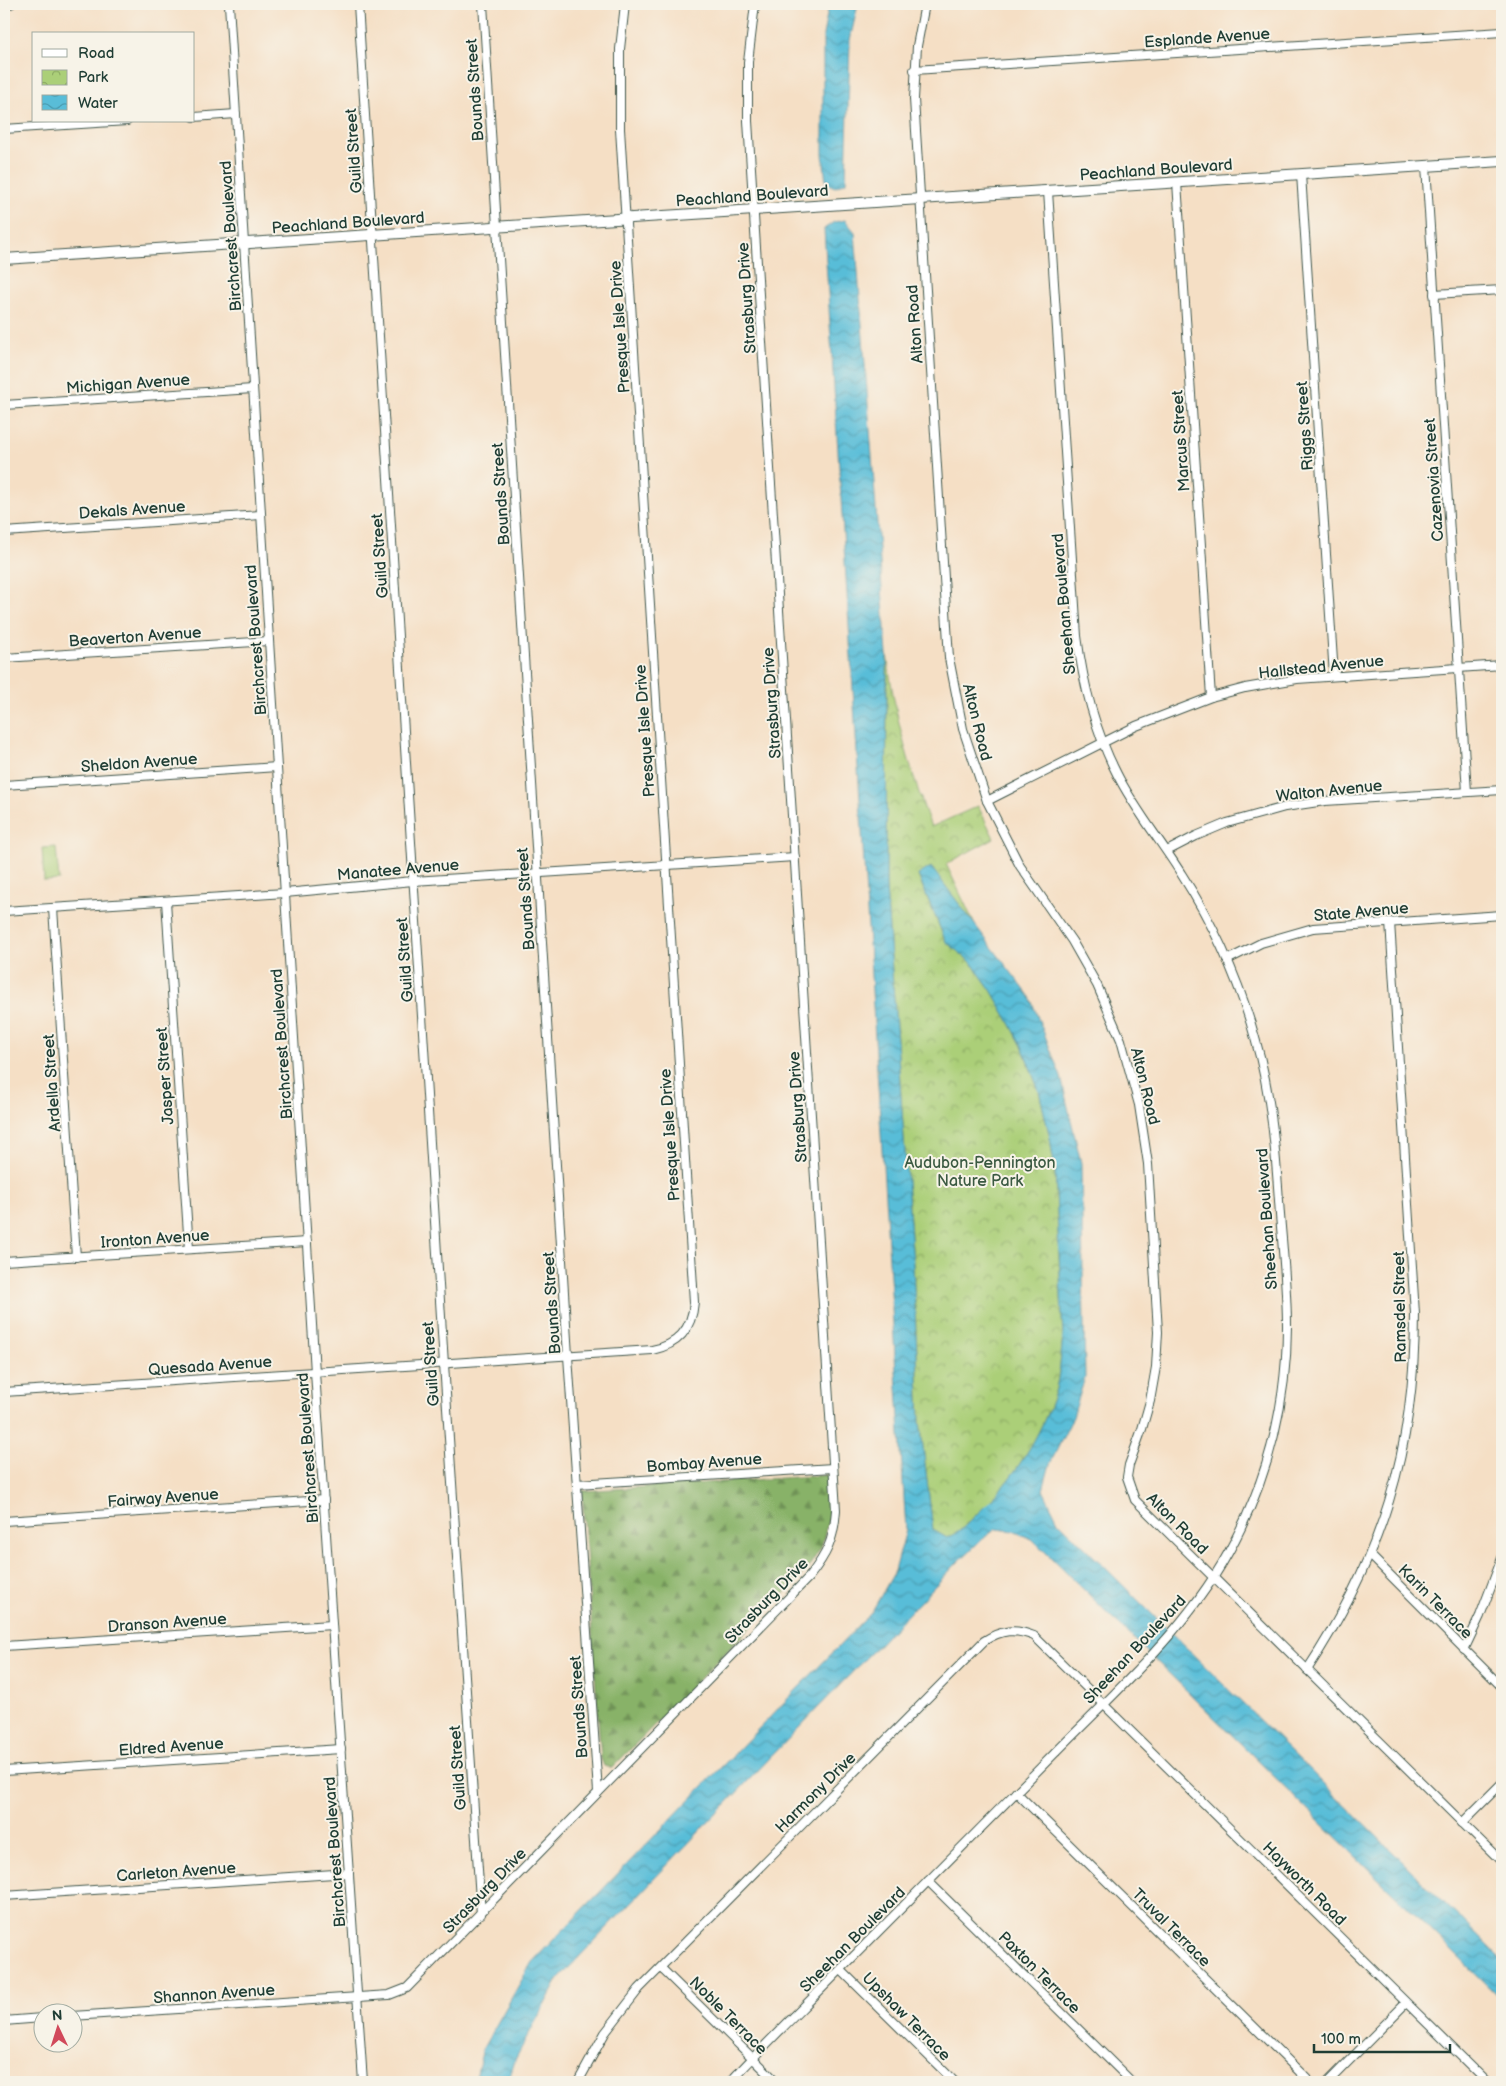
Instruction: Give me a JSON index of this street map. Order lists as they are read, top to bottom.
{
  "streets": {
    "street": [
      "Esplande Avenue",
      "Bounds Street",
      "Guild Street",
      "Peachland Boulevard",
      "Birchcrest Boulevard",
      "Strasburg Drive",
      "Alton Road",
      "Presque Isle Drive",
      "Michigan Avenue",
      "Riggs Street",
      "Marcus Street",
      "Cazenovia Street",
      "Dekals Avenue",
      "Sheehan Boulevard",
      "Beaverton Avenue",
      "Hallstead Avenue",
      "Sheldon Avenue",
      "Walton Avenue",
      "Manatee Avenue",
      "State Avenue",
      "Jasper Street",
      "Ardella Street",
      "Ironton Avenue",
      "Ramsdel Street",
      "Quesada Avenue",
      "Bombay Avenue",
      "Fairway Avenue",
      "Karin Terrace",
      "Dranson Avenue",
      "Eldred Avenue",
      "Harmony Drive",
      "Carleton Avenue",
      "Hayworth Road",
      "Truval Terrace",
      "Paxton Terrace",
      "Shannon Avenue",
      "Noble Terrace",
      "Upshaw Terrace"
    ]
  },
  "crossings": [
    ["Esplande Avenue", "Alton Road"],
    ["Bounds Street", "Peachland Boulevard"],
    ["Bounds Street", "Strasburg Drive"],
    ["Bounds Street", "Presque Isle Drive"],
    ["Bounds Street", "Manatee Avenue"],
    ["Bounds Street", "Quesada Avenue"],
    ["Bounds Street", "Bombay Avenue"],
    ["Guild Street", "Peachland Boulevard"],
    ["Guild Street", "Strasburg Drive"],
    ["Guild Street", "Manatee Avenue"],
    ["Guild Street", "Quesada Avenue"],
    ["Peachland Boulevard", "Birchcrest Boulevard"],
    ["Peachland Boulevard", "Strasburg Drive"],
    ["Peachland Boulevard", "Alton Road"],
    ["Peachland Boulevard", "Presque Isle Drive"],
    ["Peachland Boulevard", "Riggs Street"],
    ["Peachland Boulevard", "Marcus Street"],
    ["Peachland Boulevard", "Cazenovia Street"],
    ["Peachland Boulevard", "Sheehan Boulevard"],
    ["Birchcrest Boulevard", "Strasburg Drive"],
    ["Birchcrest Boulevard", "Michigan Avenue"],
    ["Birchcrest Boulevard", "Dekals Avenue"],
    ["Birchcrest Boulevard", "Beaverton Avenue"],
    ["Birchcrest Boulevard", "Sheldon Avenue"],
    ["Birchcrest Boulevard", "Manatee Avenue"],
    ["Birchcrest Boulevard", "Ironton Avenue"],
    ["Birchcrest Boulevard", "Quesada Avenue"],
    ["Birchcrest Boulevard", "Fairway Avenue"],
    ["Birchcrest Boulevard", "Dranson Avenue"],
    ["Birchcrest Boulevard", "Eldred Avenue"],
    ["Birchcrest Boulevard", "Carleton Avenue"],
    ["Birchcrest Boulevard", "Shannon Avenue"],
    ["Strasburg Drive", "Manatee Avenue"],
    ["Strasburg Drive", "Bombay Avenue"],
    ["Strasburg Drive", "Shannon Avenue"],
    ["Alton Road", "Sheehan Boulevard"],
    ["Alton Road", "Hallstead Avenue"],
    ["Alton Road", "Ramsdel Street"],
    ["Presque Isle Drive", "Manatee Avenue"],
    ["Presque Isle Drive", "Quesada Avenue"],
    ["Riggs Street", "Hallstead Avenue"],
    ["Marcus Street", "Hallstead Avenue"],
    ["Cazenovia Street", "Hallstead Avenue"],
    ["Cazenovia Street", "Walton Avenue"],
    ["Sheehan Boulevard", "Hallstead Avenue"],
    ["Sheehan Boulevard", "Walton Avenue"],
    ["Sheehan Boulevard", "State Avenue"],
    ["Sheehan Boulevard", "Harmony Drive"],
    ["Sheehan Boulevard", "Hayworth Road"],
    ["Sheehan Boulevard", "Truval Terrace"],
    ["Sheehan Boulevard", "Paxton Terrace"],
    ["Sheehan Boulevard", "Noble Terrace"],
    ["Sheehan Boulevard", "Upshaw Terrace"],
    ["Manatee Avenue", "Jasper Street"],
    ["Manatee Avenue", "Ardella Street"],
    ["State Avenue", "Ramsdel Street"],
    ["Jasper Street", "Ironton Avenue"],
    ["Ardella Street", "Ironton Avenue"],
    ["Ramsdel Street", "Karin Terrace"],
    ["Harmony Drive", "Hayworth Road"],
    ["Harmony Drive", "Noble Terrace"]
  ],
  "parks": ["Audubon-Pennington Nature Park"],
  "legend": ["Road", "Park", "Water"],
  "scale_bar": "100 m",
  "north": "top"
}
